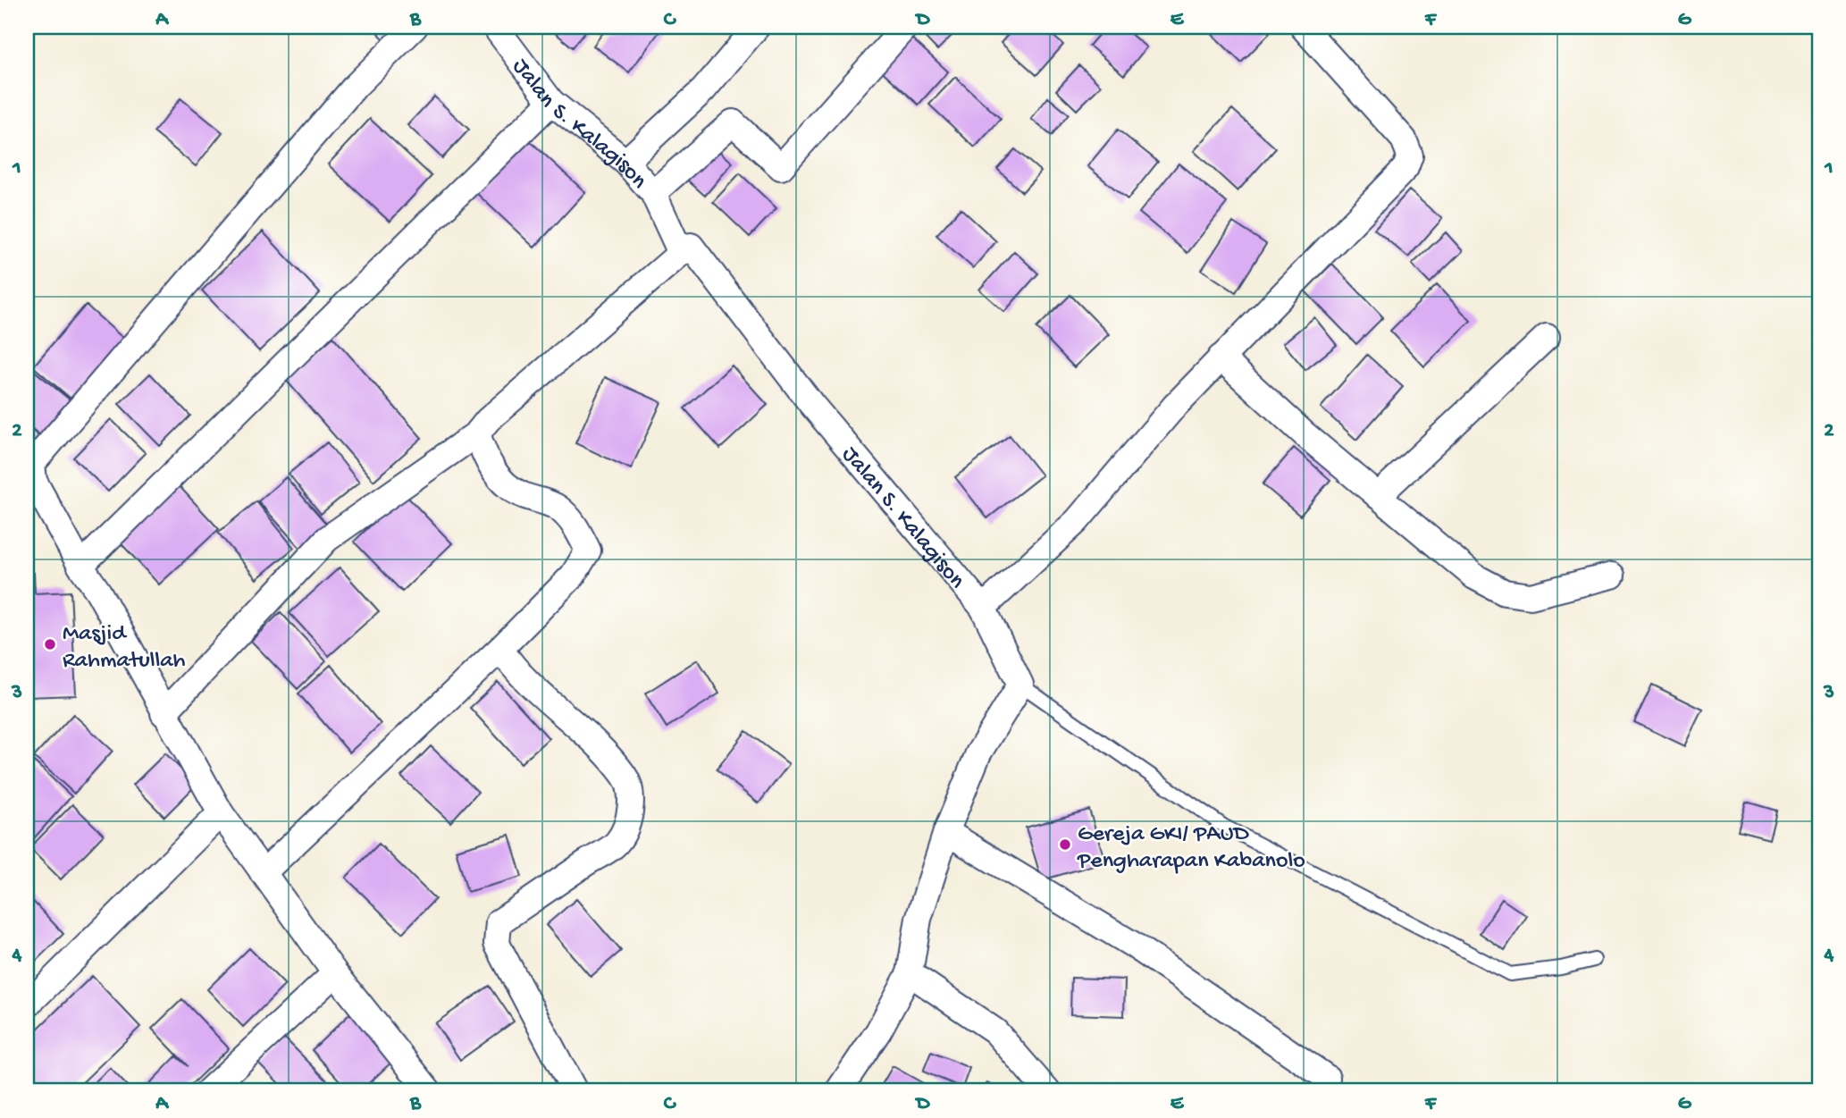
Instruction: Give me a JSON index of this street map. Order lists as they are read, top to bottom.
{
  "streets": {
    "street": ["Jalan S. Kalagison"]
  },
  "places": ["Masjid Rahmatullah", "Gereja GKI/ PAUD Pengharapan Kabanolo"],
  "grid": {
    "columns": [
      "A",
      "B",
      "C",
      "D",
      "E",
      "F",
      "G"
    ],
    "rows": [
      "1",
      "2",
      "3",
      "4"
    ]
  }
}
